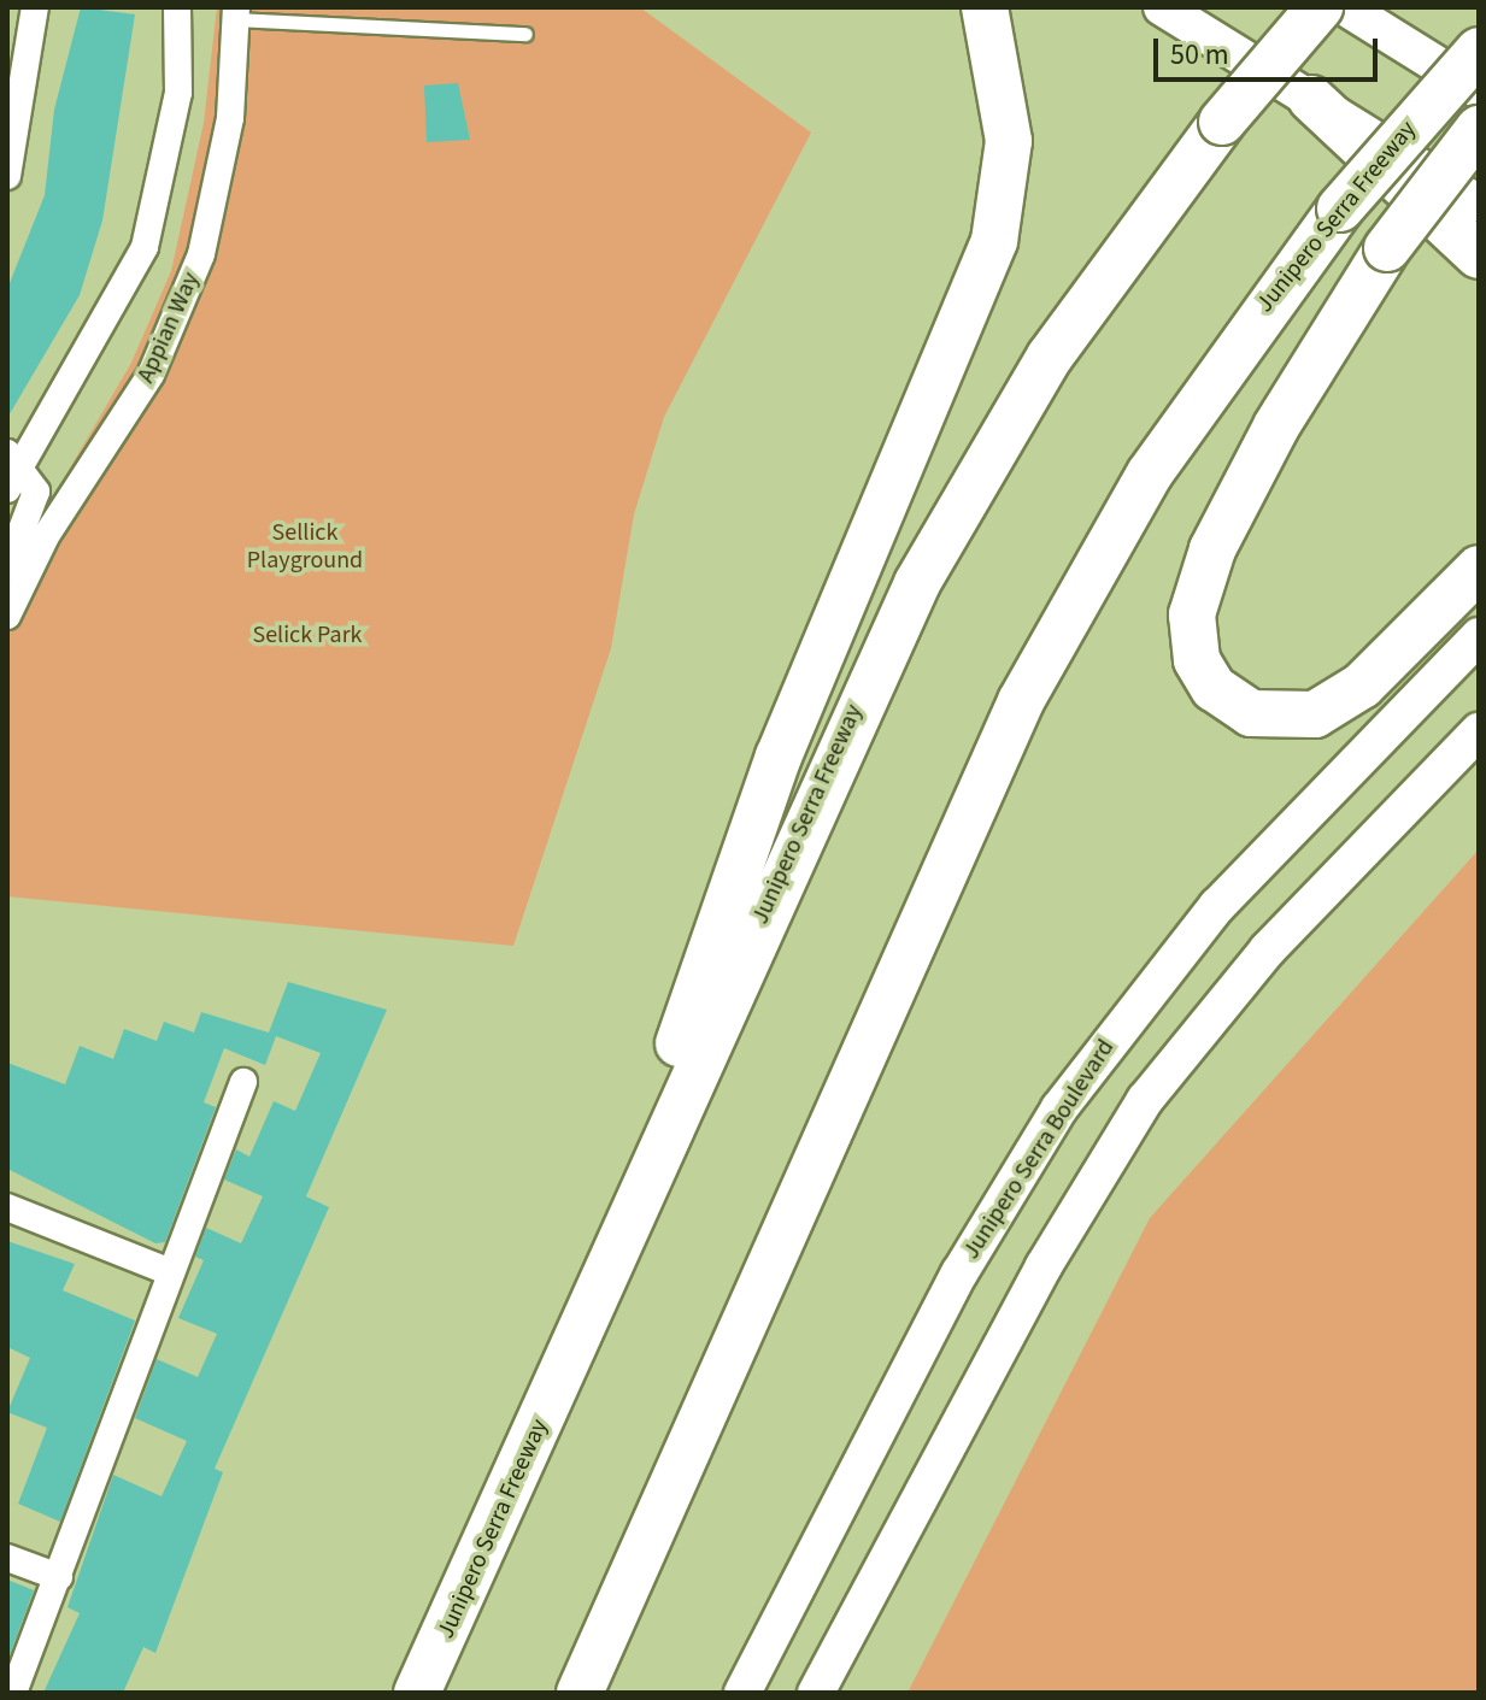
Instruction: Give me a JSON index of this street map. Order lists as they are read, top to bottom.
{
  "streets": {
    "highway": ["Junipero Serra Freeway"],
    "main road": ["Junipero Serra Boulevard"],
    "street": ["Appian Way"]
  },
  "parks": ["Sellick Playground", "Selick Park"],
  "scale_bar": "50 m"
}
